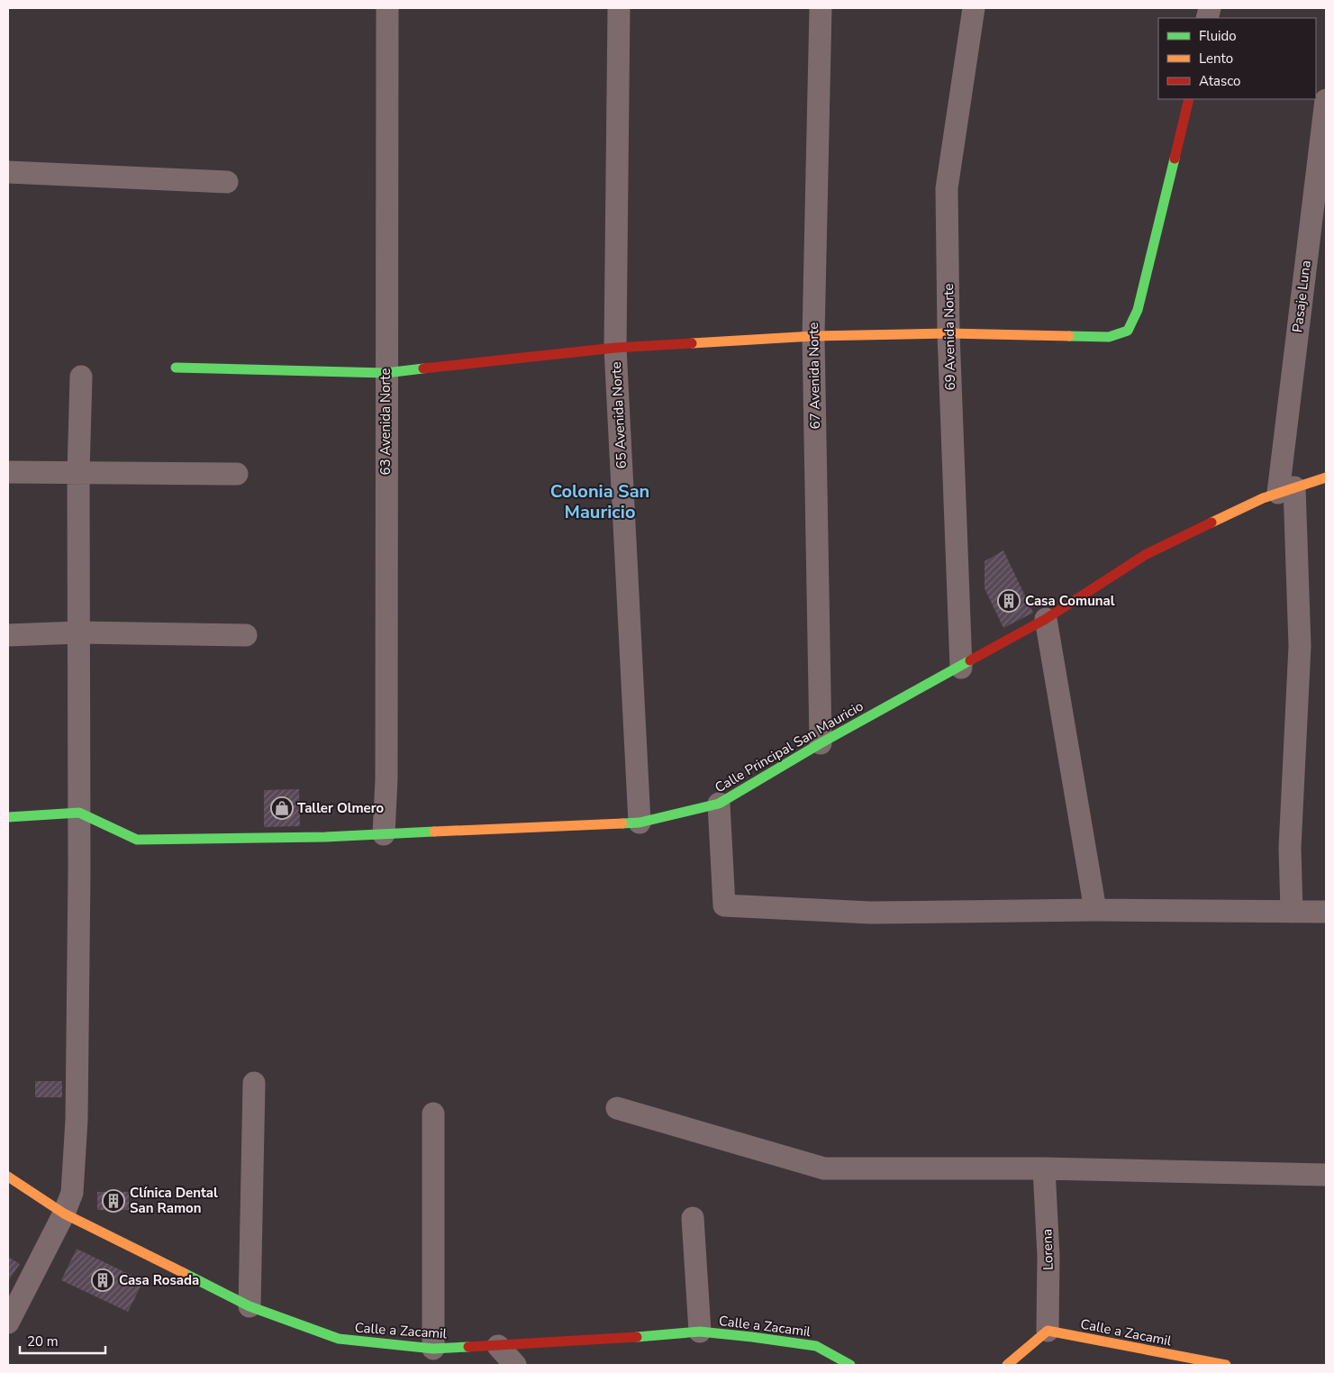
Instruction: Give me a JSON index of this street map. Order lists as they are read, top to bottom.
{
  "streets": {
    "street": [
      "Pasaje Luna",
      "69 Avenida Norte",
      "67 Avenida Norte",
      "65 Avenida Norte",
      "63 Avenida Norte",
      "Calle Principal San Mauricio",
      "Lorena",
      "Calle a Zacamil"
    ]
  },
  "crossings": [
    ["Pasaje Luna", "Calle Principal San Mauricio"],
    ["69 Avenida Norte", "Calle Principal San Mauricio"],
    ["67 Avenida Norte", "Calle Principal San Mauricio"],
    ["65 Avenida Norte", "Calle Principal San Mauricio"],
    ["63 Avenida Norte", "Calle Principal San Mauricio"],
    ["Lorena", "Calle a Zacamil"]
  ],
  "districts": ["Colonia San Mauricio"],
  "places": {
    "building": ["Casa Comunal", "Clínica Dental San Ramon", "Casa Rosada"],
    "shop": ["Taller Olmero"]
  },
  "legend": ["Fluido", "Lento", "Atasco"],
  "scale_bar": "20 m"
}
